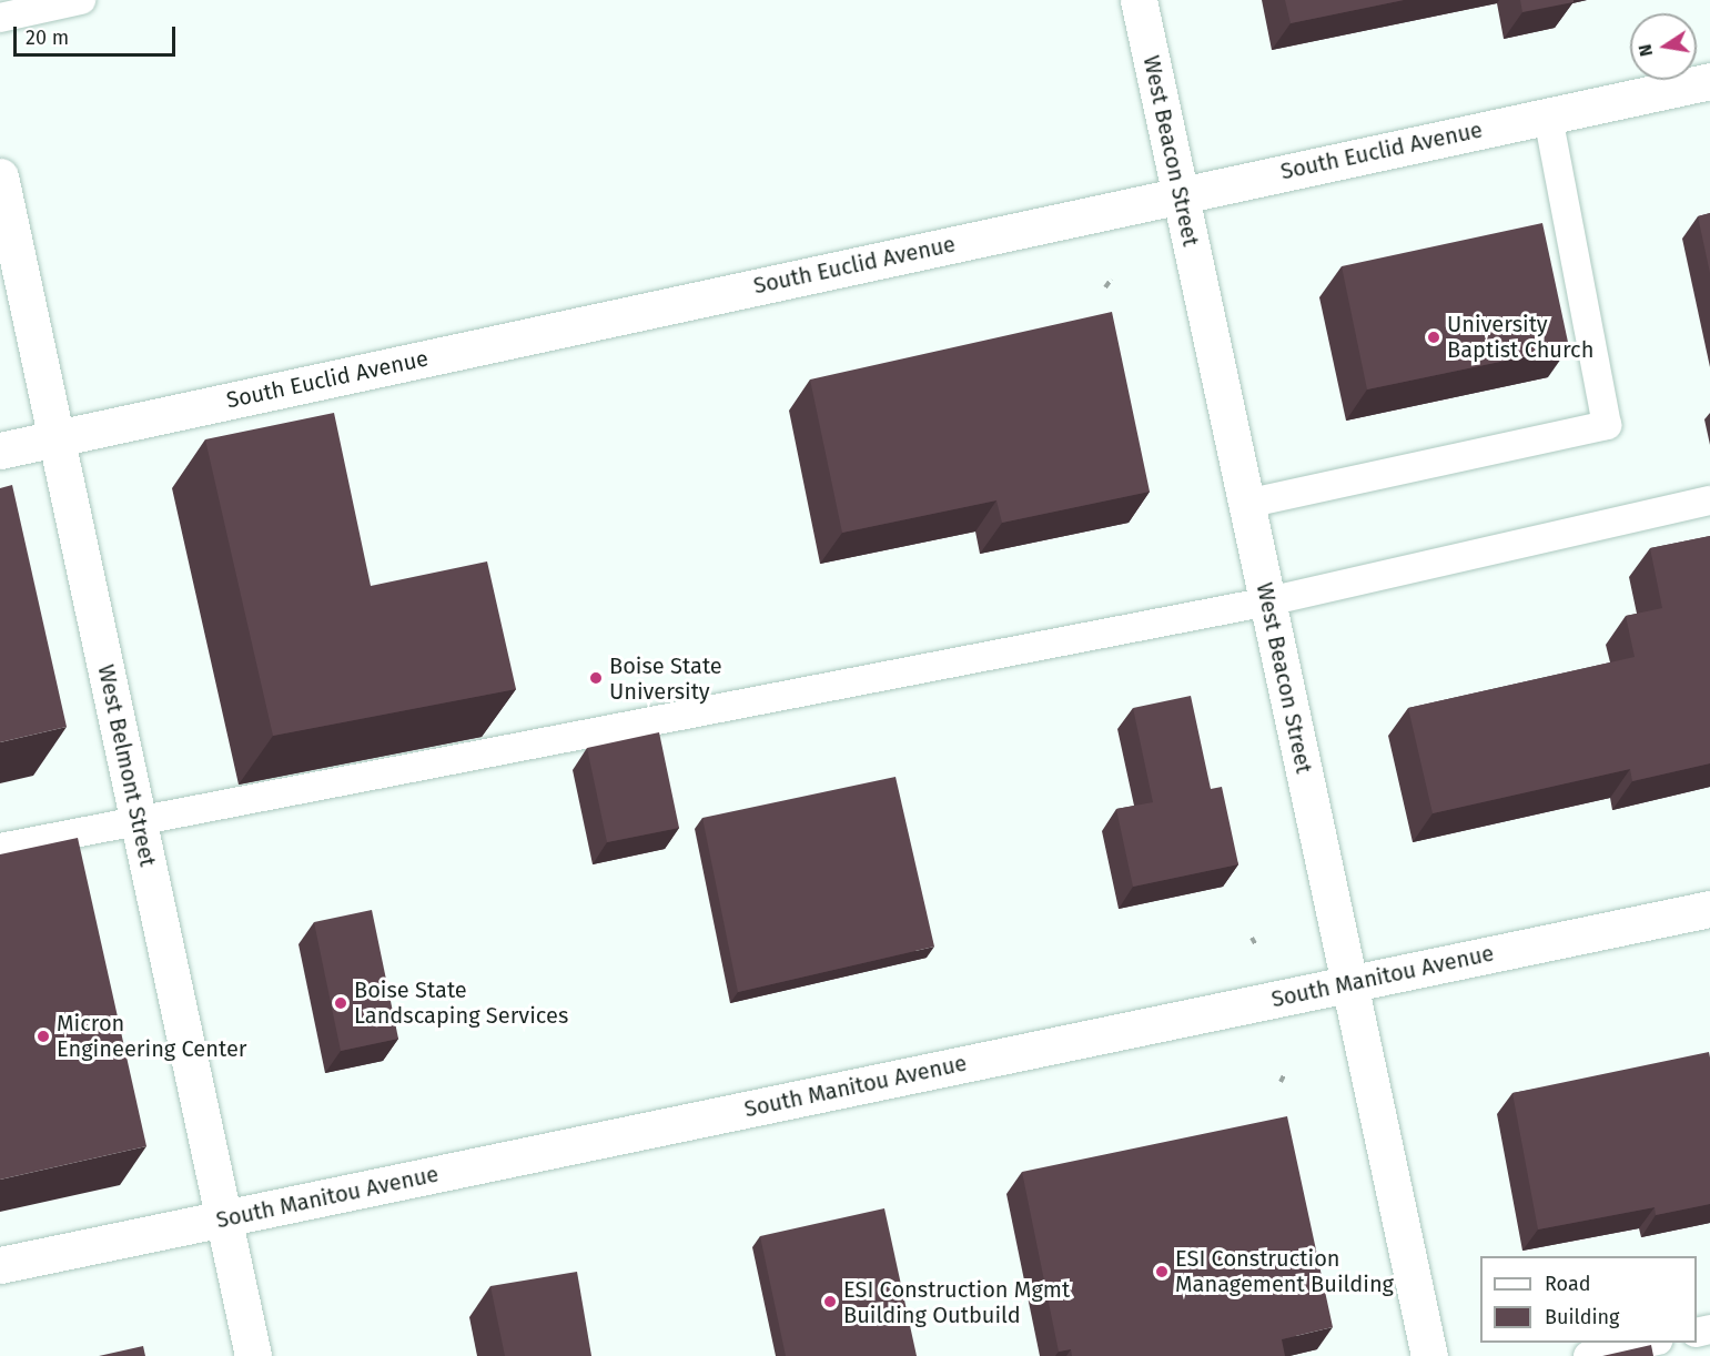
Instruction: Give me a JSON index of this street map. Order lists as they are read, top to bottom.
{
  "streets": {
    "street": [
      "West Beacon Street",
      "South Euclid Avenue",
      "West Belmont Street",
      "South Manitou Avenue"
    ]
  },
  "crossings": [
    ["West Beacon Street", "South Euclid Avenue"],
    ["West Beacon Street", "South Manitou Avenue"],
    ["South Euclid Avenue", "West Belmont Street"],
    ["West Belmont Street", "South Manitou Avenue"]
  ],
  "places": [
    "University Baptist Church",
    "Boise State University",
    "Boise State Landscaping Services",
    "Micron Engineering Center",
    "ESI Construction Management Building",
    "ESI Construction Mgmt Building Outbuild"
  ],
  "legend": ["Road", "Building"],
  "scale_bar": "20 m",
  "north": "left"
}
